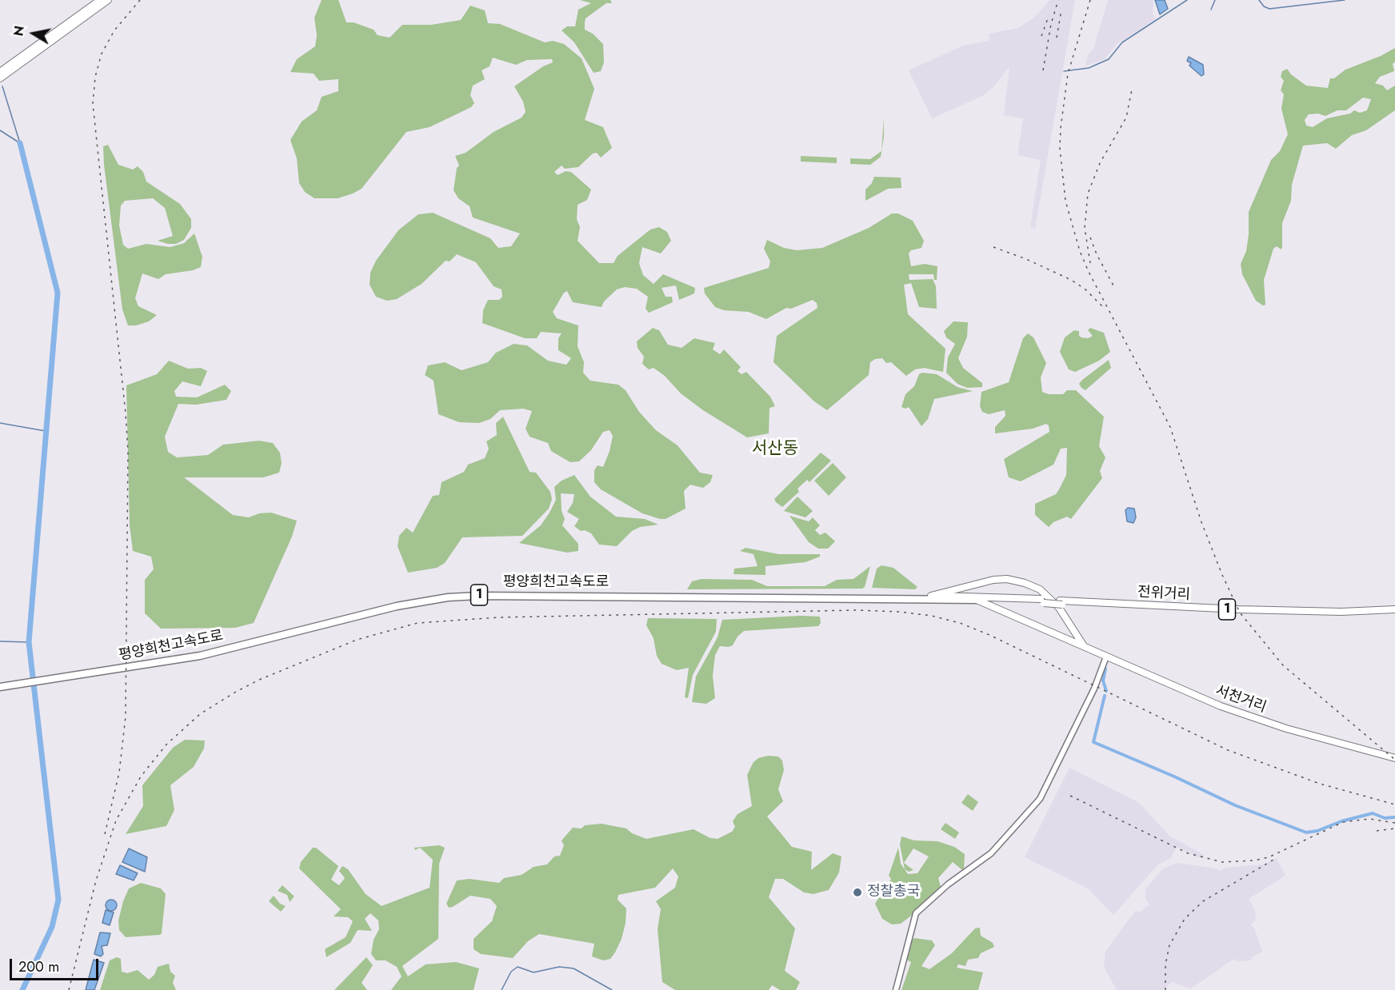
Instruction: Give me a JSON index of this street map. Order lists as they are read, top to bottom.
{
  "streets": {
    "highway": ["평양희천고속도로", "1"],
    "main road": ["전위거리", "서천거리"]
  },
  "crossings": [
    ["평양희천고속도로", "전위거리"],
    ["평양희천고속도로", "서천거리"],
    ["전위거리", "서천거리"]
  ],
  "districts": ["서산동"],
  "places": ["정찰총국"],
  "scale_bar": "200 m",
  "north": "left"
}
